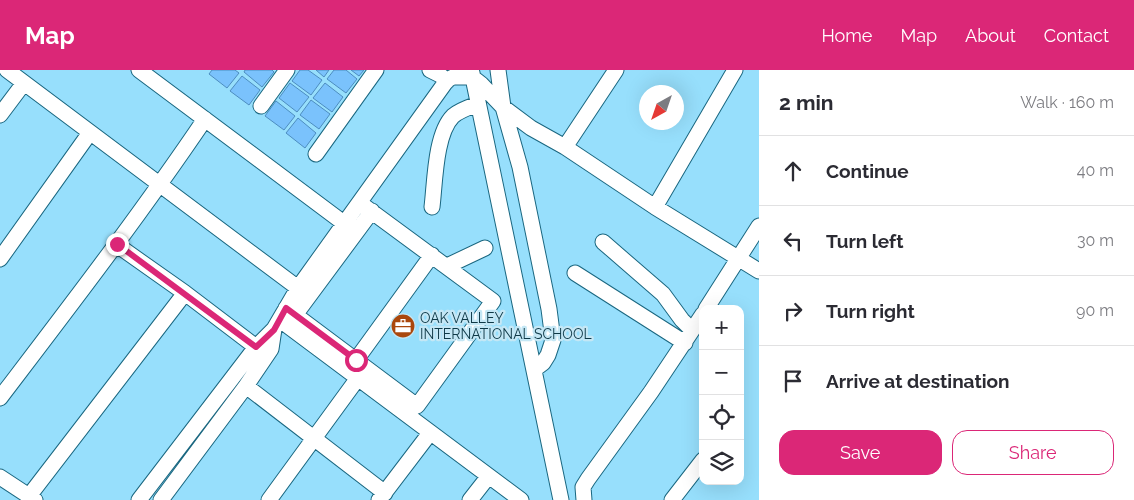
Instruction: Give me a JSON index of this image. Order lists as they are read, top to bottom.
{
  "places": {
    "office": ["OAK VALLEY INTERNATIONAL SCHOOL"]
  },
  "north": "bottom left",
  "page": {
    "header": "Map",
    "nav": [
      "Home",
      "Map",
      "About",
      "Contact"
    ],
    "heading": ["2 min", "Walk · 160 m"],
    "list": [
      ["Continue", "40 m"],
      ["Turn left", "30 m"],
      ["Turn right", "90 m"],
      "Arrive at destination"
    ],
    "map_buttons": ["+", "−"],
    "buttons": ["Save", "Share"]
  }
}
